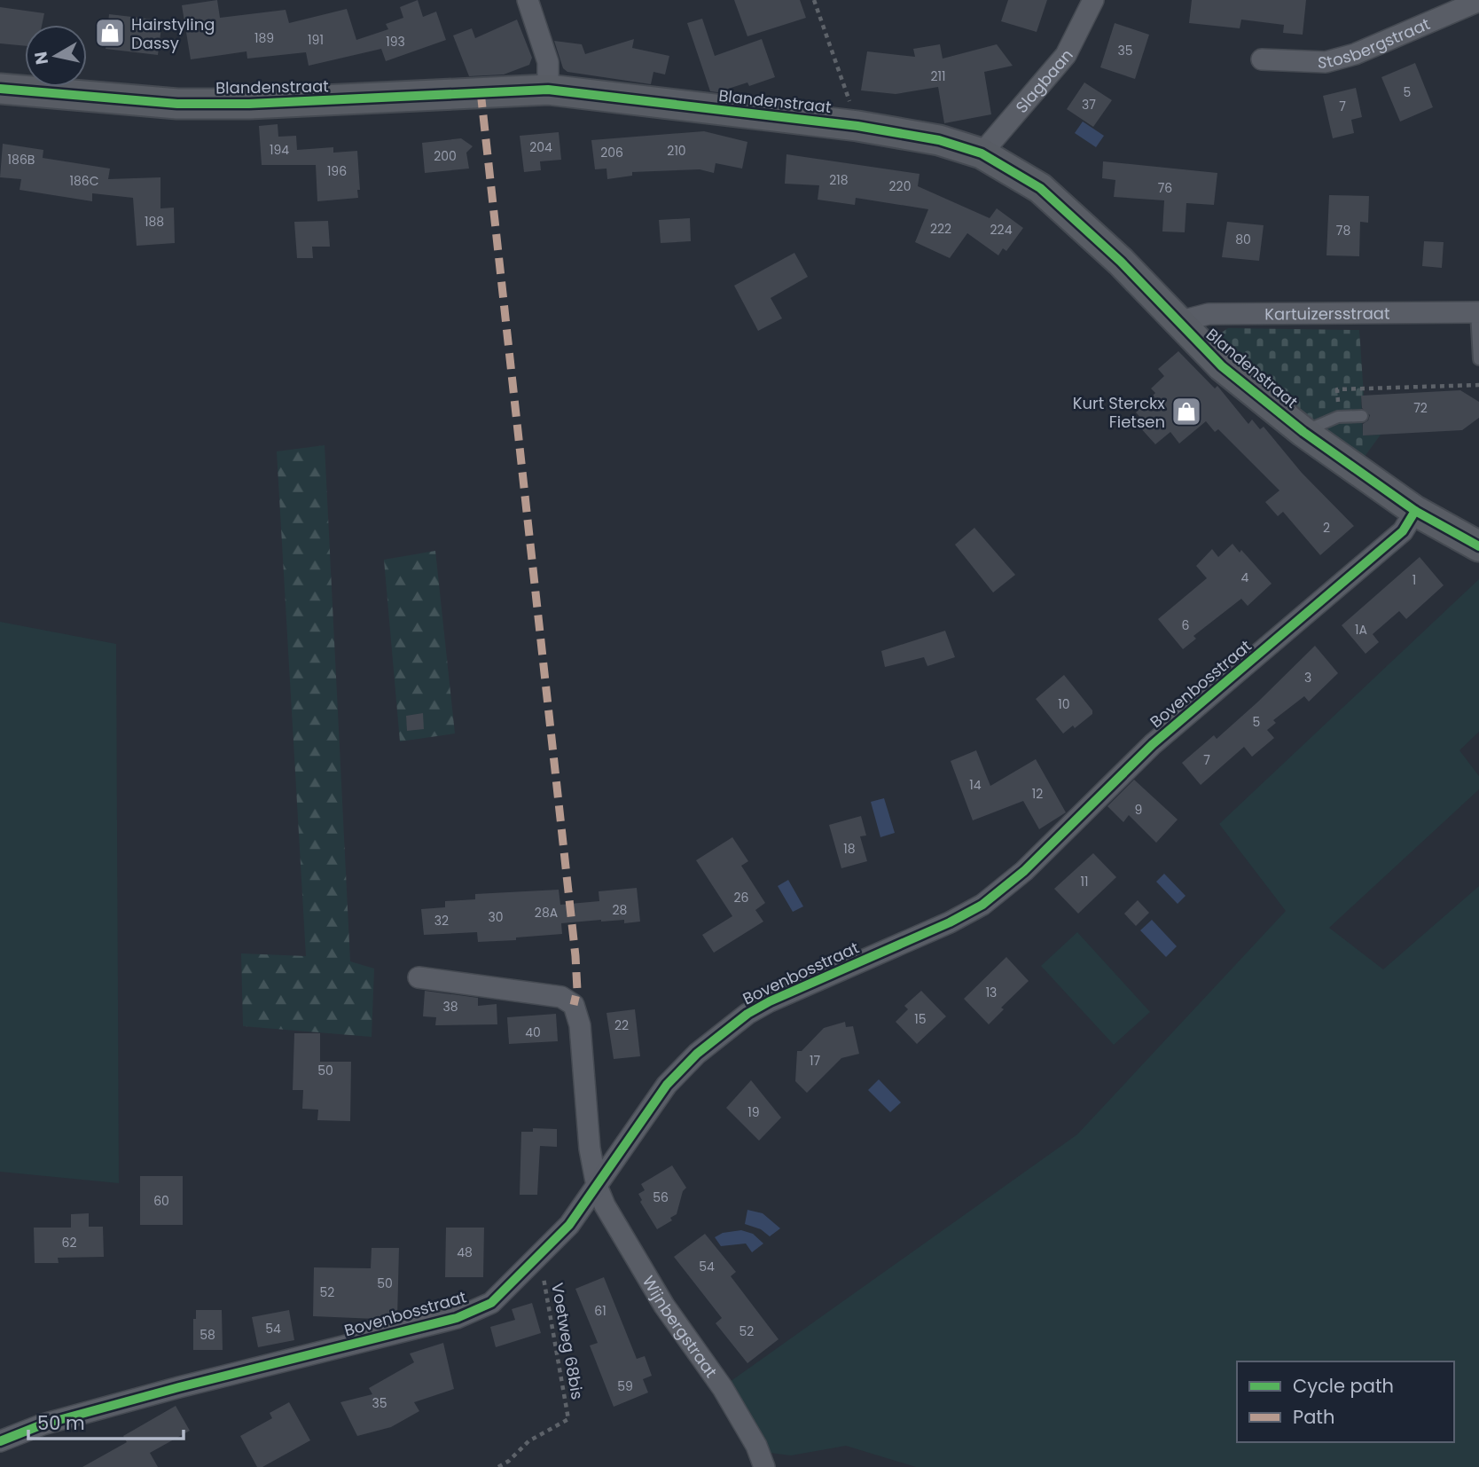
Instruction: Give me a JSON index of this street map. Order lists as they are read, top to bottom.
{
  "streets": {
    "street": [
      "Stosbergstraat",
      "Slagbaan",
      "Blandenstraat",
      "Kartuizersstraat",
      "Bovenbosstraat",
      "Wijnbergstraat"
    ],
    "path": ["Voetweg 68bis"]
  },
  "crossings": [
    ["Slagbaan", "Blandenstraat"],
    ["Blandenstraat", "Kartuizersstraat"],
    ["Blandenstraat", "Bovenbosstraat"],
    ["Bovenbosstraat", "Wijnbergstraat"],
    ["Bovenbosstraat", "Voetweg 68bis"]
  ],
  "places": {
    "shop": ["Hairstyling Dassy", "Kurt Sterckx Fietsen"]
  },
  "house_numbers": [
    "189",
    "191",
    "193",
    "35",
    "211",
    "5",
    "37",
    "7",
    "204",
    "194",
    "210",
    "206",
    "200",
    "186B",
    "196",
    "218",
    "186C",
    "220",
    "76",
    "188",
    "222",
    "224",
    "78",
    "80",
    "72",
    "2",
    "4",
    "1",
    "6",
    "1A",
    "3",
    "10",
    "5",
    "7",
    "14",
    "12",
    "9",
    "18",
    "11",
    "26",
    "28",
    "28A",
    "30",
    "32",
    "13",
    "38",
    "15",
    "22",
    "40",
    "17",
    "50",
    "19",
    "56",
    "60",
    "62",
    "48",
    "54",
    "50",
    "52",
    "61",
    "54",
    "52",
    "58",
    "59",
    "35"
  ],
  "legend": ["Cycle path", "Path"],
  "scale_bar": "50 m",
  "north": "left"
}
